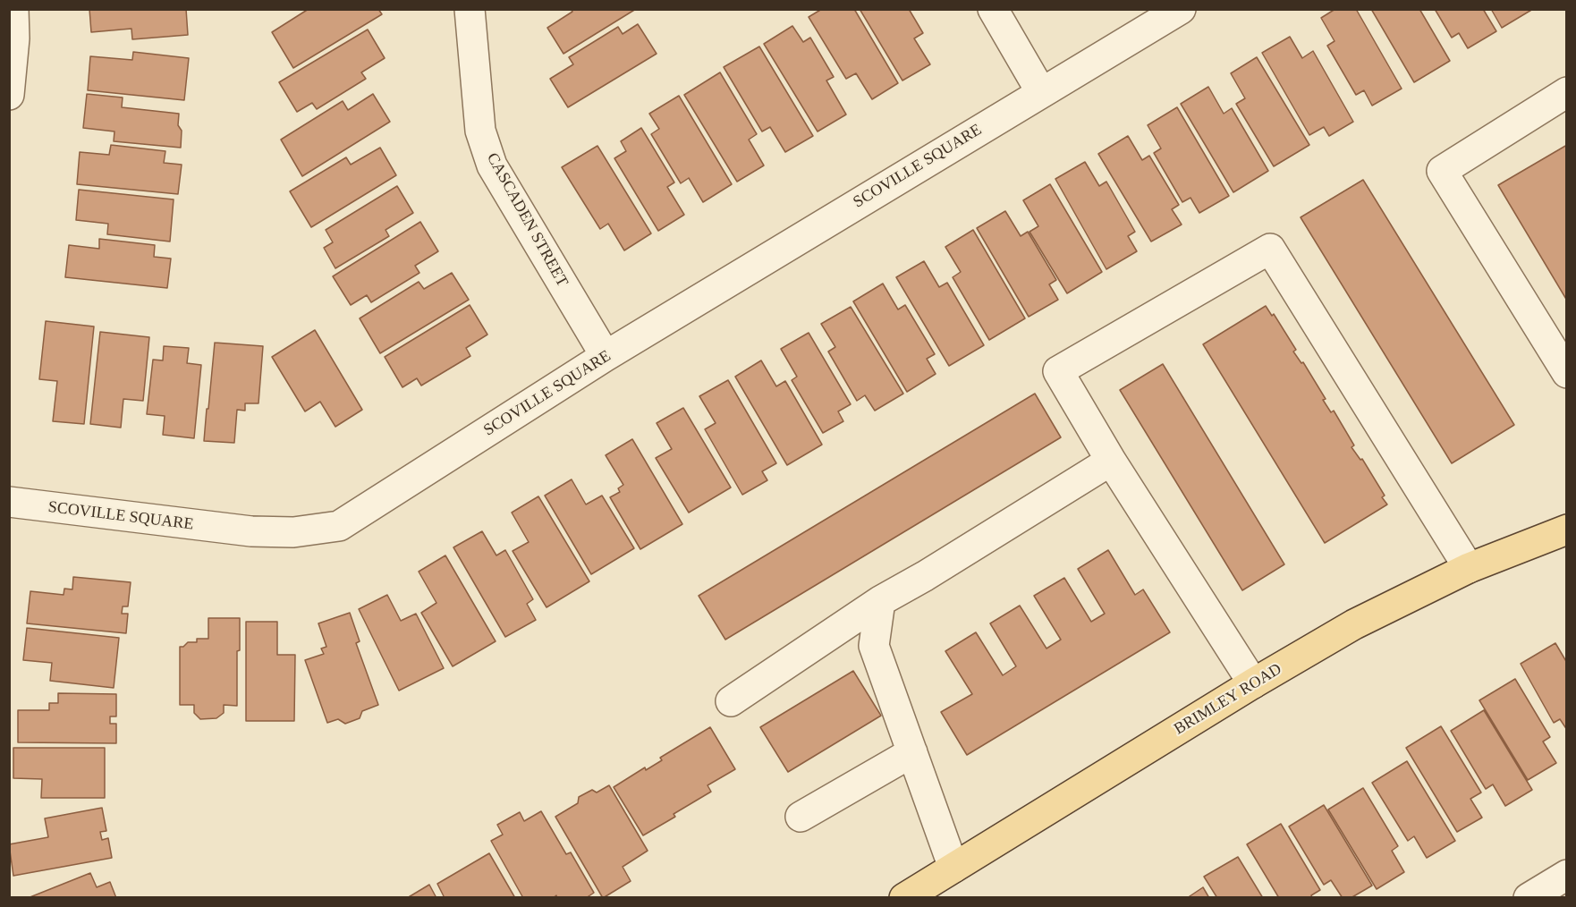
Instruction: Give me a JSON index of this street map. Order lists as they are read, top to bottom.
{
  "streets": {
    "main road": ["BRIMLEY ROAD"],
    "street": ["SCOVILLE SQUARE", "CASCADEN STREET"]
  },
  "crossings": [
    ["SCOVILLE SQUARE", "CASCADEN STREET"]
  ]
}
